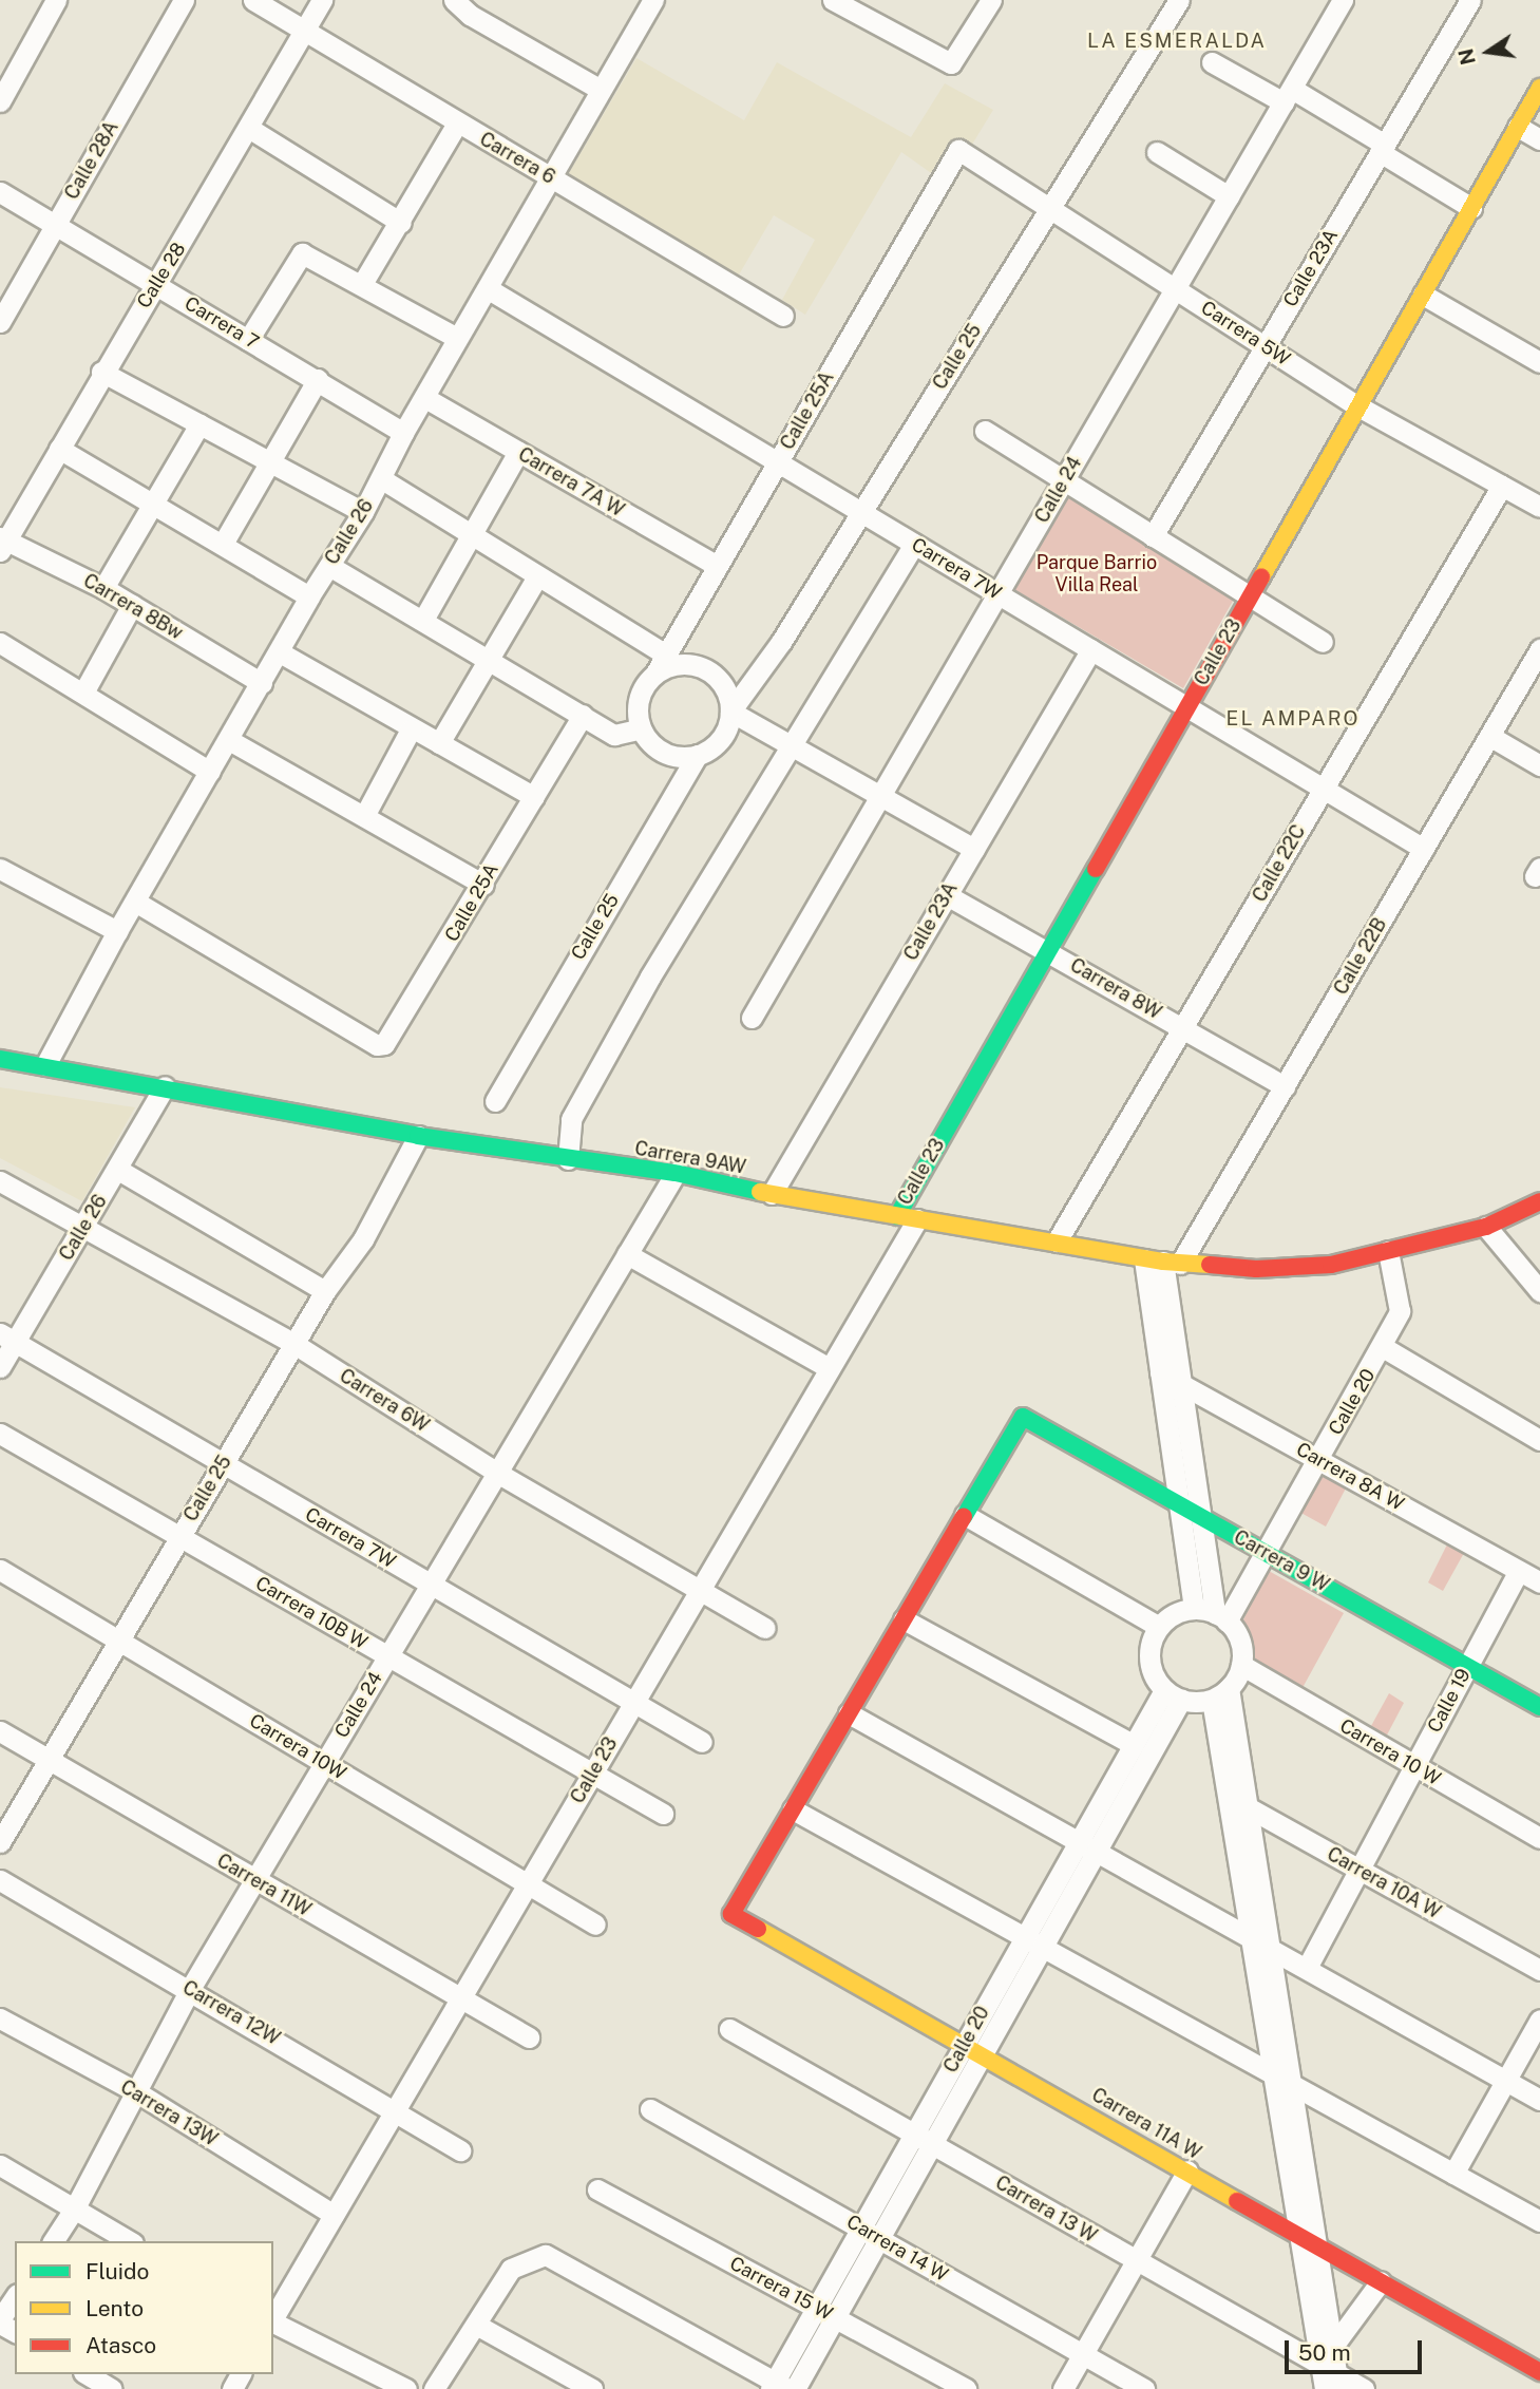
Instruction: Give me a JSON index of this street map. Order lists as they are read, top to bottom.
{
  "streets": {
    "street": [
      "Carrera 6",
      "Calle 28A",
      "Calle 23A",
      "Calle 28",
      "Carrera 7",
      "Carrera 5W",
      "Calle 25",
      "Calle 25A",
      "Carrera 7A W",
      "Calle 24",
      "Calle 26",
      "Carrera 7W",
      "Carrera 8Bw",
      "Calle 23",
      "Calle 22C",
      "Calle 22B",
      "Carrera 8W",
      "Carrera 9AW",
      "Carrera 6W",
      "Calle 20",
      "Carrera 8A W",
      "Carrera 9 W",
      "Carrera 10B W",
      "Calle 19",
      "Carrera 10W",
      "Carrera 10 W",
      "Carrera 10A W",
      "Carrera 11W",
      "Carrera 12W",
      "Carrera 13W",
      "Carrera 11A W",
      "Carrera 13 W",
      "Carrera 14 W",
      "Carrera 15 W"
    ]
  },
  "crossings": [
    ["Carrera 6", "Calle 28"],
    ["Carrera 6", "Calle 26"],
    ["Calle 28A", "Carrera 7"],
    ["Calle 23A", "Carrera 5W"],
    ["Calle 23A", "Carrera 7W"],
    ["Calle 23A", "Carrera 8W"],
    ["Calle 23A", "Carrera 9AW"],
    ["Calle 28", "Carrera 7"],
    ["Calle 28", "Carrera 8Bw"],
    ["Carrera 7", "Calle 26"],
    ["Carrera 5W", "Calle 25"],
    ["Carrera 5W", "Calle 25A"],
    ["Carrera 5W", "Calle 24"],
    ["Carrera 5W", "Calle 23"],
    ["Carrera 5W", "Calle 22C"],
    ["Calle 25", "Calle 25A"],
    ["Calle 25", "Carrera 7W"],
    ["Calle 25", "Carrera 9AW"],
    ["Calle 25", "Carrera 6W"],
    ["Calle 25", "Carrera 10B W"],
    ["Calle 25", "Carrera 10W"],
    ["Calle 25", "Carrera 11W"],
    ["Calle 25A", "Carrera 7A W"],
    ["Calle 25A", "Calle 26"],
    ["Calle 25A", "Carrera 7W"],
    ["Carrera 7A W", "Calle 26"],
    ["Calle 24", "Carrera 7W"],
    ["Calle 24", "Carrera 9AW"],
    ["Calle 24", "Carrera 6W"],
    ["Calle 24", "Carrera 10B W"],
    ["Calle 24", "Carrera 10W"],
    ["Calle 24", "Carrera 11W"],
    ["Calle 24", "Carrera 12W"],
    ["Calle 24", "Carrera 13W"],
    ["Calle 26", "Carrera 7W"],
    ["Calle 26", "Carrera 8Bw"],
    ["Calle 26", "Carrera 9AW"],
    ["Calle 26", "Carrera 6W"],
    ["Carrera 7W", "Calle 23"],
    ["Carrera 7W", "Calle 22C"],
    ["Carrera 7W", "Calle 22B"],
    ["Calle 23", "Carrera 8W"],
    ["Calle 23", "Carrera 9AW"],
    ["Calle 23", "Carrera 6W"],
    ["Calle 23", "Carrera 10B W"],
    ["Calle 23", "Carrera 10W"],
    ["Calle 23", "Carrera 11W"],
    ["Calle 23", "Carrera 12W"],
    ["Calle 23", "Carrera 13W"],
    ["Calle 22C", "Carrera 8W"],
    ["Calle 22C", "Carrera 9AW"],
    ["Calle 22B", "Carrera 8W"],
    ["Calle 22B", "Carrera 9AW"],
    ["Carrera 9AW", "Calle 20"],
    ["Calle 20", "Carrera 8A W"],
    ["Calle 20", "Carrera 9 W"],
    ["Calle 20", "Carrera 10 W"],
    ["Calle 20", "Carrera 11A W"],
    ["Calle 20", "Carrera 13 W"],
    ["Calle 20", "Carrera 14 W"],
    ["Calle 20", "Carrera 15 W"],
    ["Carrera 8A W", "Calle 19"],
    ["Carrera 9 W", "Calle 19"],
    ["Calle 19", "Carrera 10 W"],
    ["Calle 19", "Carrera 10A W"]
  ],
  "districts": ["LA ESMERALDA", "EL AMPARO"],
  "parks": ["Parque Barrio Villa Real"],
  "legend": ["Fluido", "Lento", "Atasco"],
  "scale_bar": "50 m",
  "north": "left"
}
